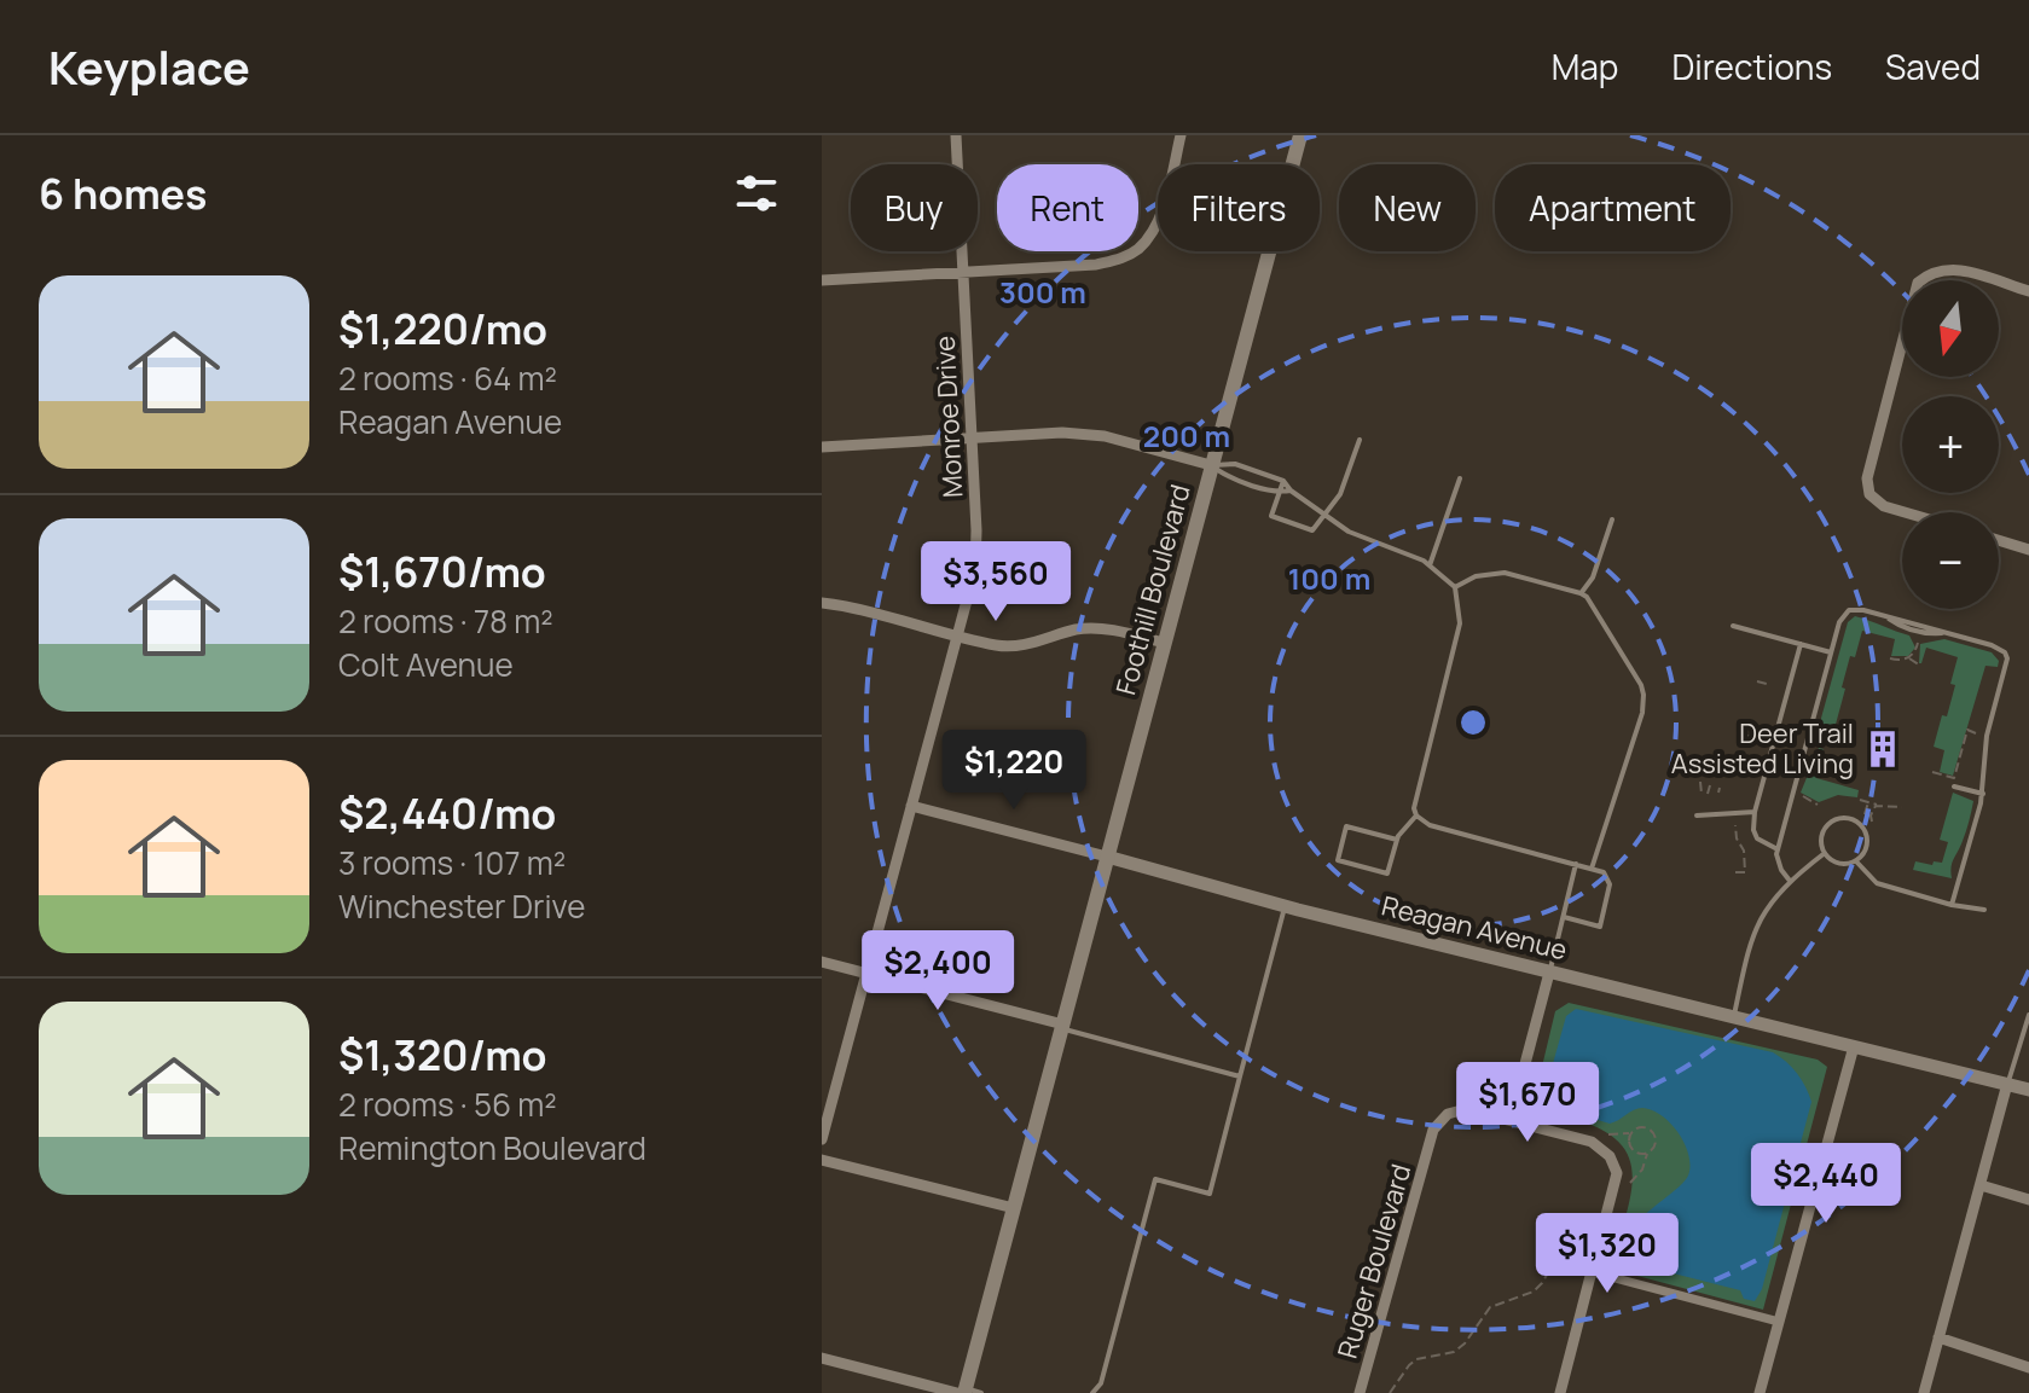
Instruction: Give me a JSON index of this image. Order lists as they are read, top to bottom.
{
  "streets": {
    "main road": ["Foothill Boulevard"],
    "street": ["Monroe Drive", "Reagan Avenue", "Ruger Boulevard"]
  },
  "crossings": [
    ["Monroe Drive", "Reagan Avenue"],
    ["Foothill Boulevard", "Reagan Avenue"]
  ],
  "places": {
    "building": ["Deer Trail Assisted Living"]
  },
  "north": "bottom",
  "page": {
    "header": "Keyplace",
    "nav": ["Map", "Directions", "Saved"],
    "heading": "6 homes",
    "chip": [
      "Buy",
      "Rent",
      "Filters",
      "New",
      "Apartment"
    ],
    "list": [
      {
        "name": "$1,220/mo",
        "note": "2 rooms · 64 m² · Reagan Avenue"
      },
      {
        "name": "$1,670/mo",
        "note": "2 rooms · 78 m² · Colt Avenue"
      },
      {
        "name": "$2,440/mo",
        "note": "3 rooms · 107 m² · Winchester Drive"
      },
      {
        "name": "$1,320/mo",
        "note": "2 rooms · 56 m² · Remington Boulevard"
      }
    ],
    "map_buttons": ["+", "−"],
    "price": [
      "$3,560",
      "$1,220",
      "$2,400",
      "$1,670",
      "$2,440",
      "$1,320"
    ]
  },
  "rings": ["300 m", "200 m", "100 m"]
}
